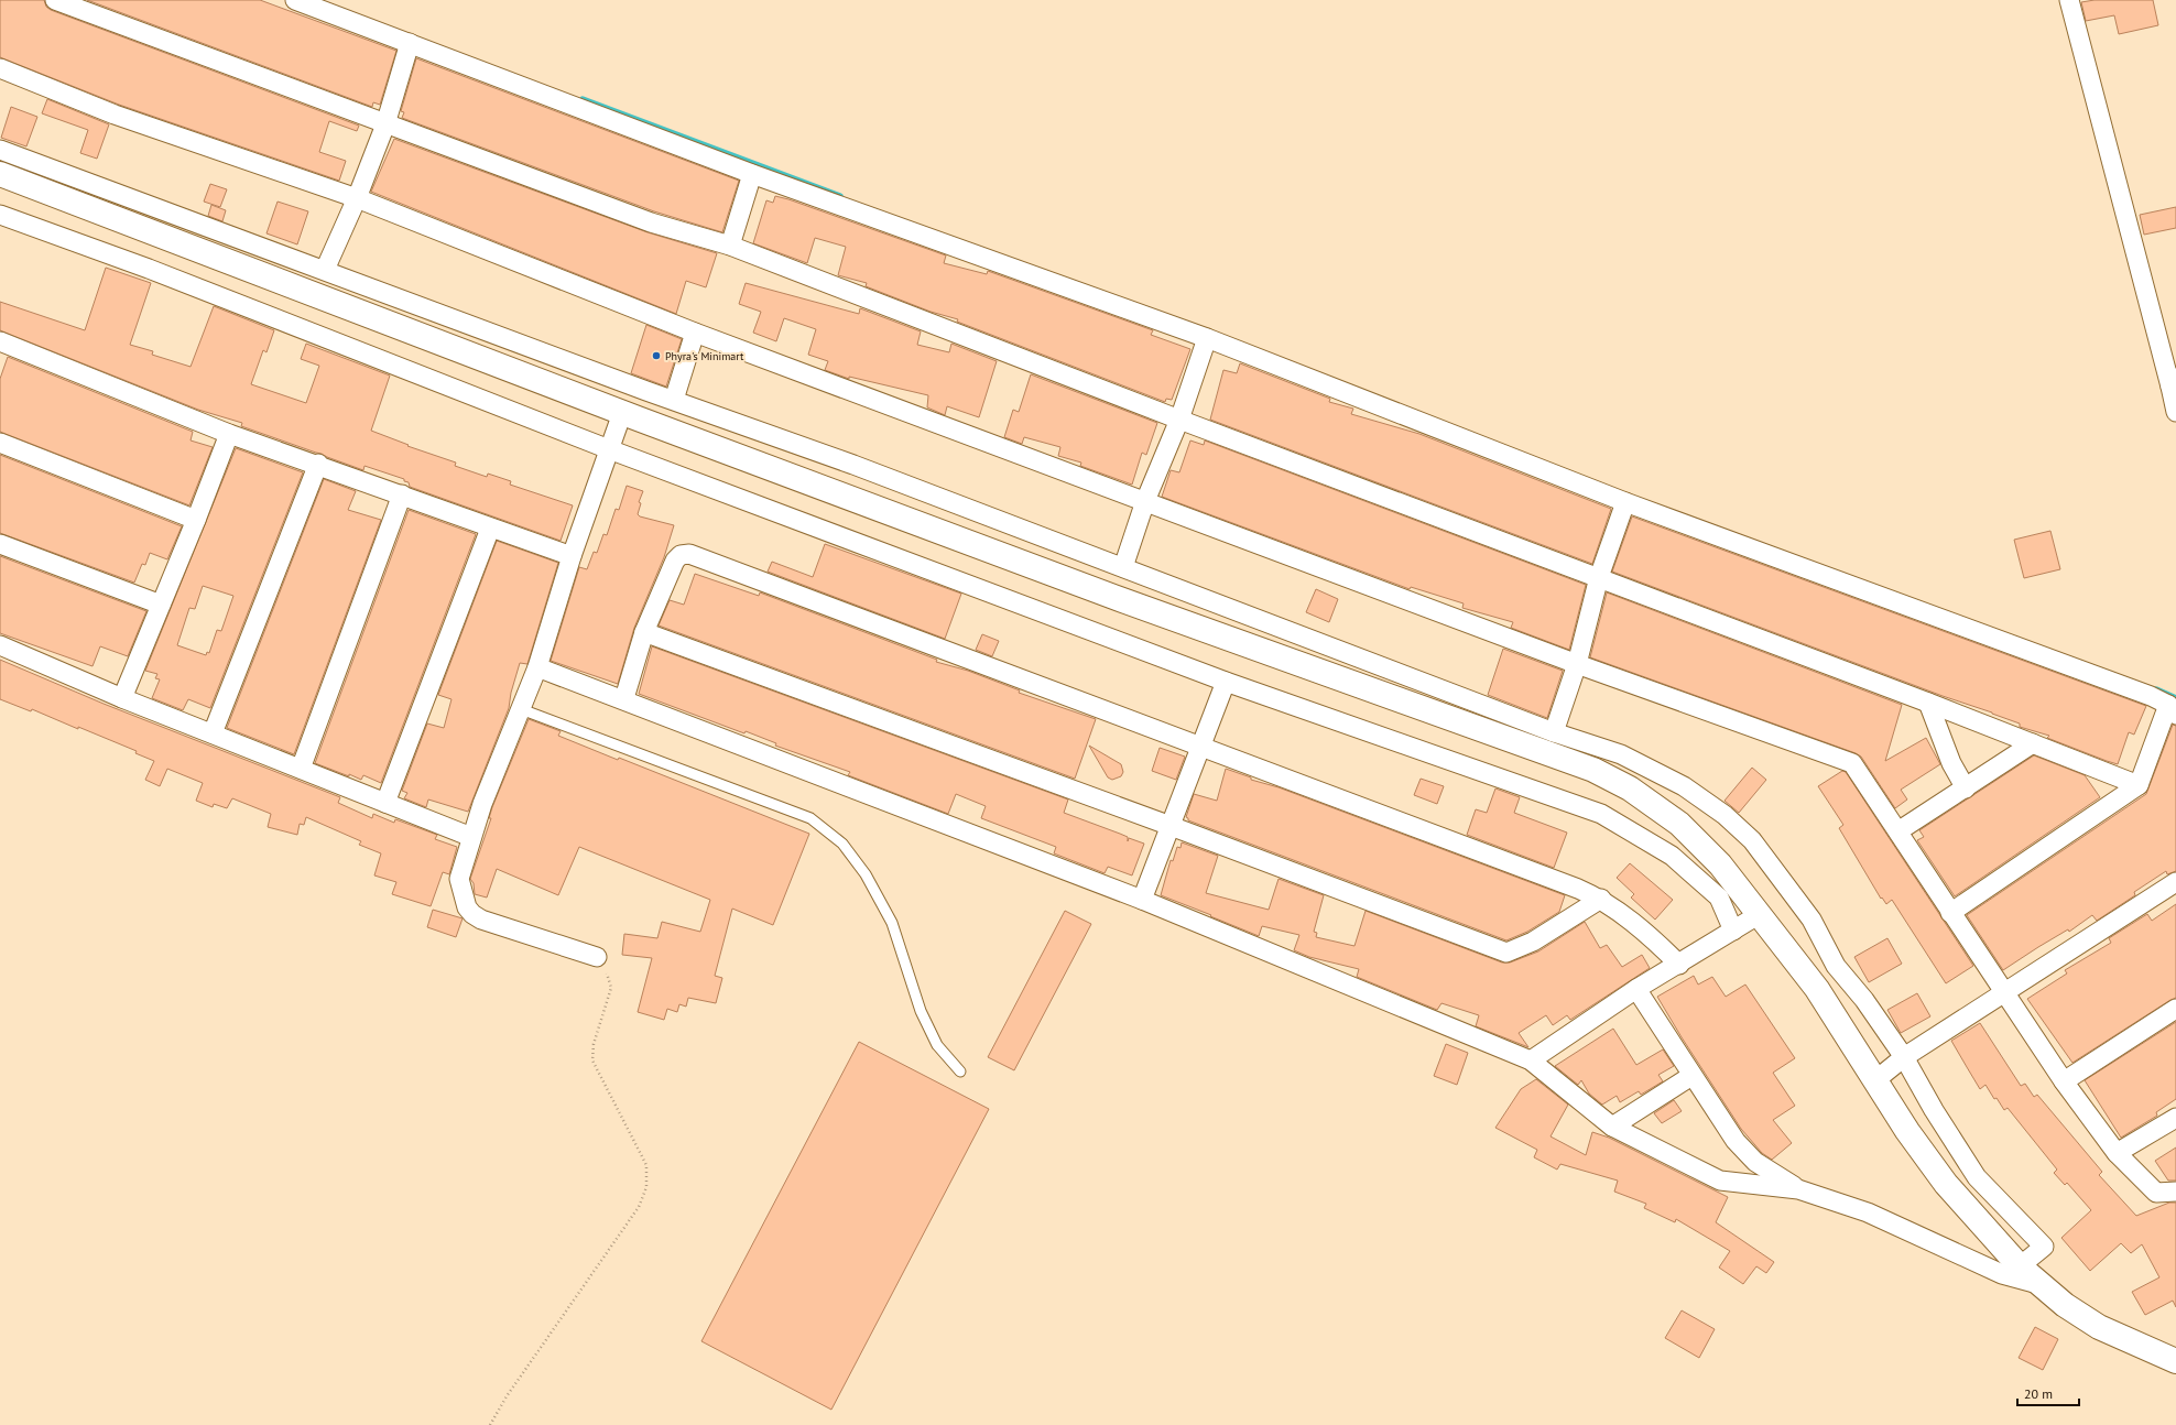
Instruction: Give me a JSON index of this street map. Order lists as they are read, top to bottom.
{
  "places": ["Phyra's Minimart"],
  "scale_bar": "20 m"
}
